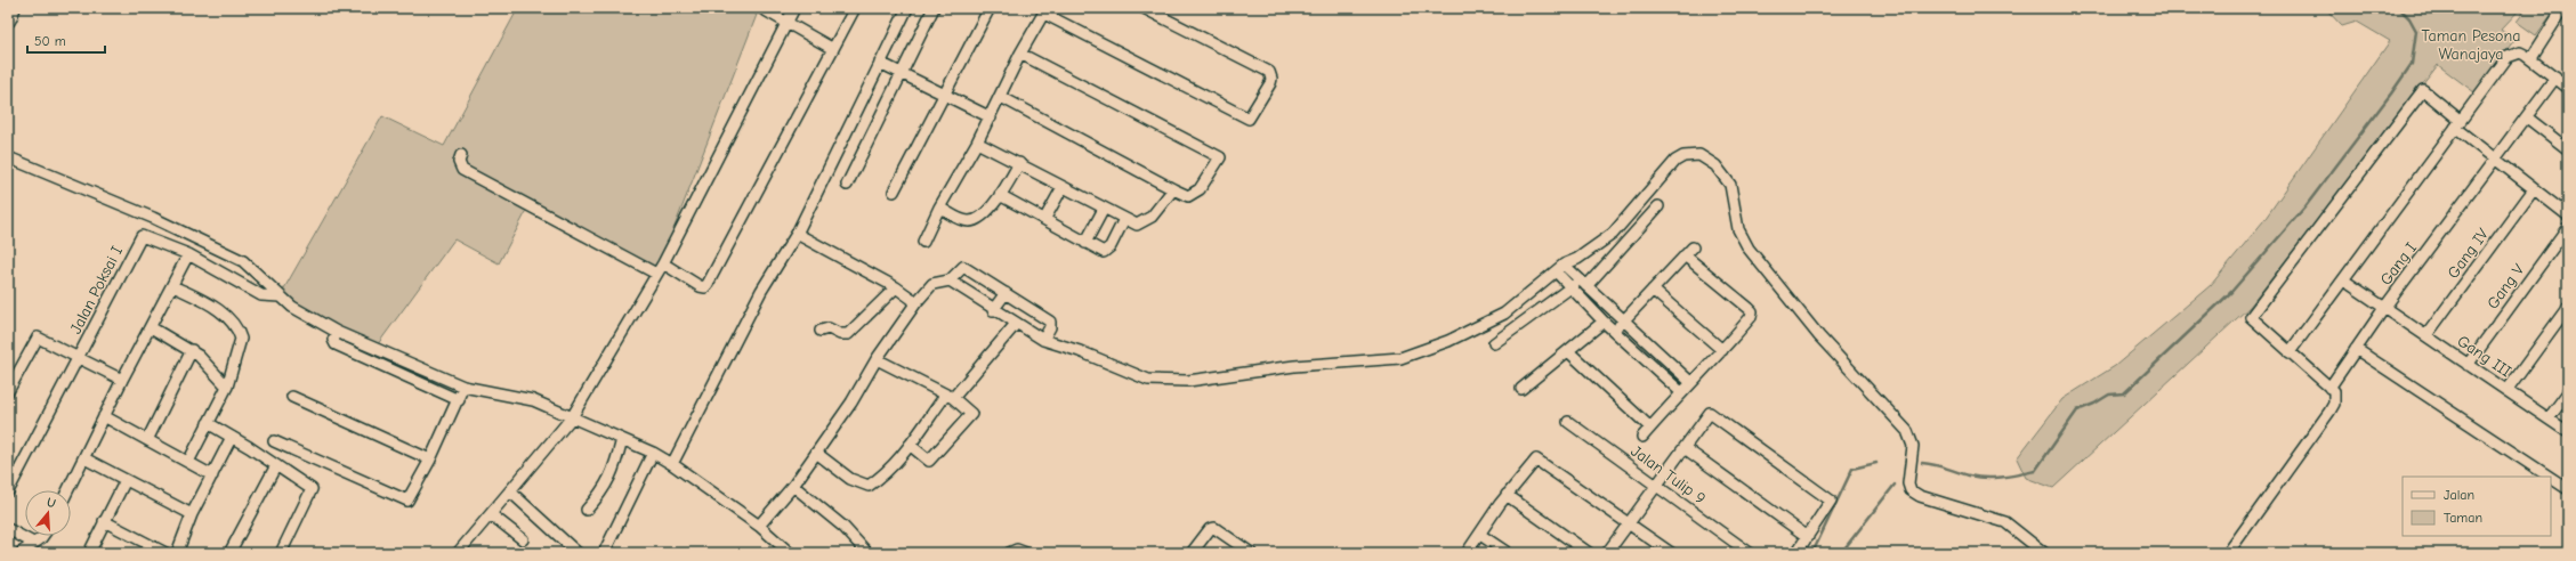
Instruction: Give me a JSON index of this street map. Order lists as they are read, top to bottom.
{
  "streets": {
    "street": [
      "Gang IV",
      "Gang I",
      "Gang V",
      "Jalan Poksai I",
      "Gang III",
      "Jalan Tulip 9"
    ]
  },
  "crossings": [
    ["Gang IV", "Gang III"],
    ["Gang I", "Gang III"],
    ["Gang V", "Gang III"]
  ],
  "parks": ["Taman Pesona Wanajaya"],
  "legend": ["Jalan", "Taman"],
  "scale_bar": "50 m",
  "north": "top"
}
